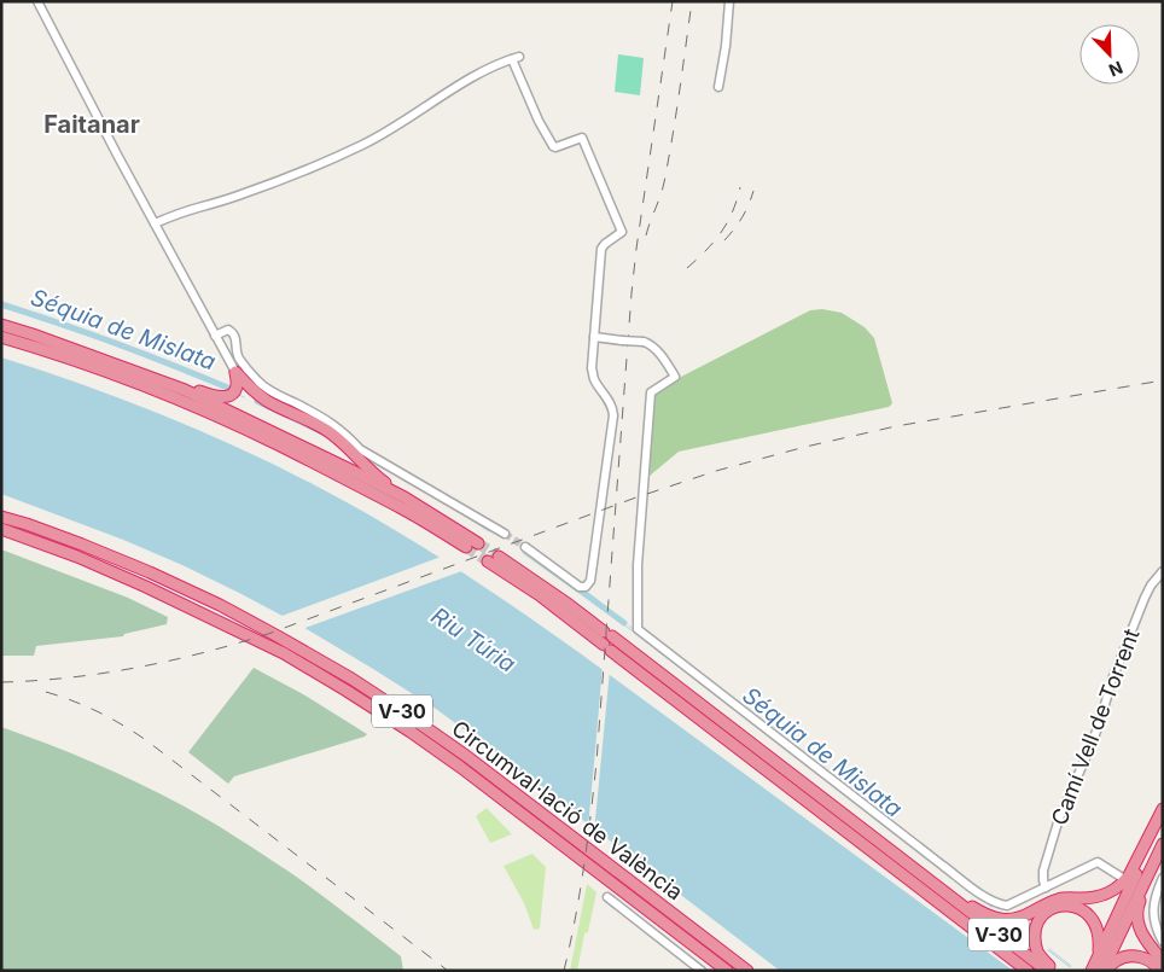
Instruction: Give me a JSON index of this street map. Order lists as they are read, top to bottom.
{
  "streets": {
    "highway": ["V-30", "Circumval·lació de València"],
    "street": ["Camí Vell de Torrent"]
  },
  "districts": ["Faitanar"],
  "water": ["Séquia de Mislata", "Riu Túria"],
  "north": "bottom right"
}
